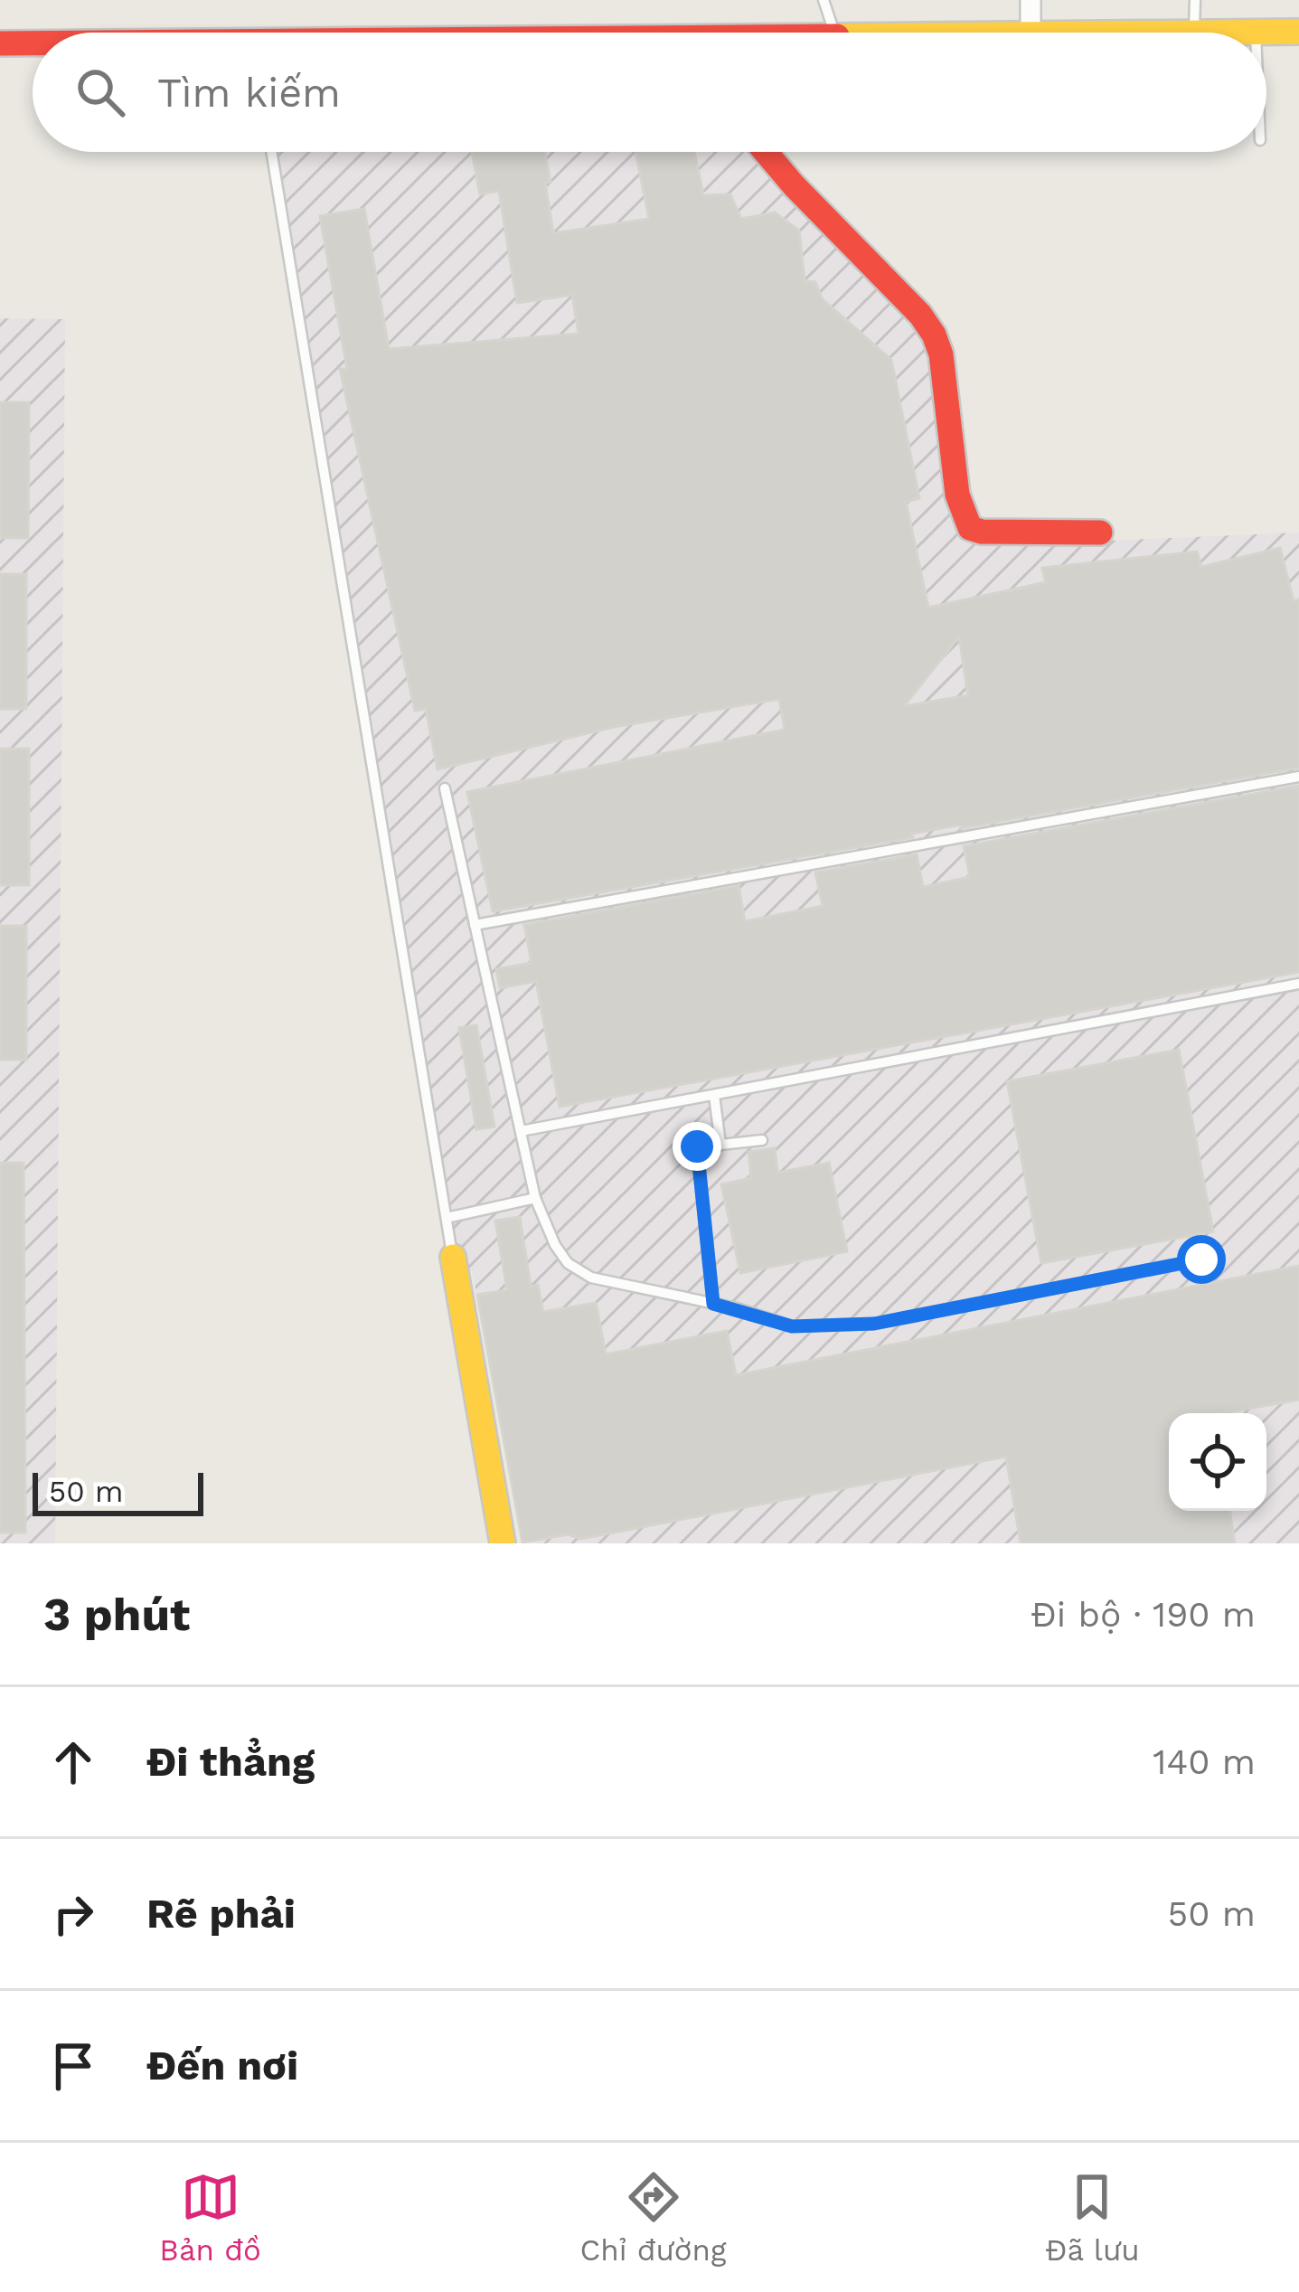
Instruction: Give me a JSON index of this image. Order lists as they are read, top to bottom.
{
  "scale_bar": "50 m",
  "page": {
    "search": "Tìm kiếm",
    "scale": "50 m",
    "heading": ["3 phút", "Đi bộ · 190 m"],
    "list": [
      ["Đi thẳng", "140 m"],
      ["Rẽ phải", "50 m"],
      "Đến nơi"
    ],
    "nav": ["Bản đồ", "Chỉ đường", "Đã lưu"]
  }
}
